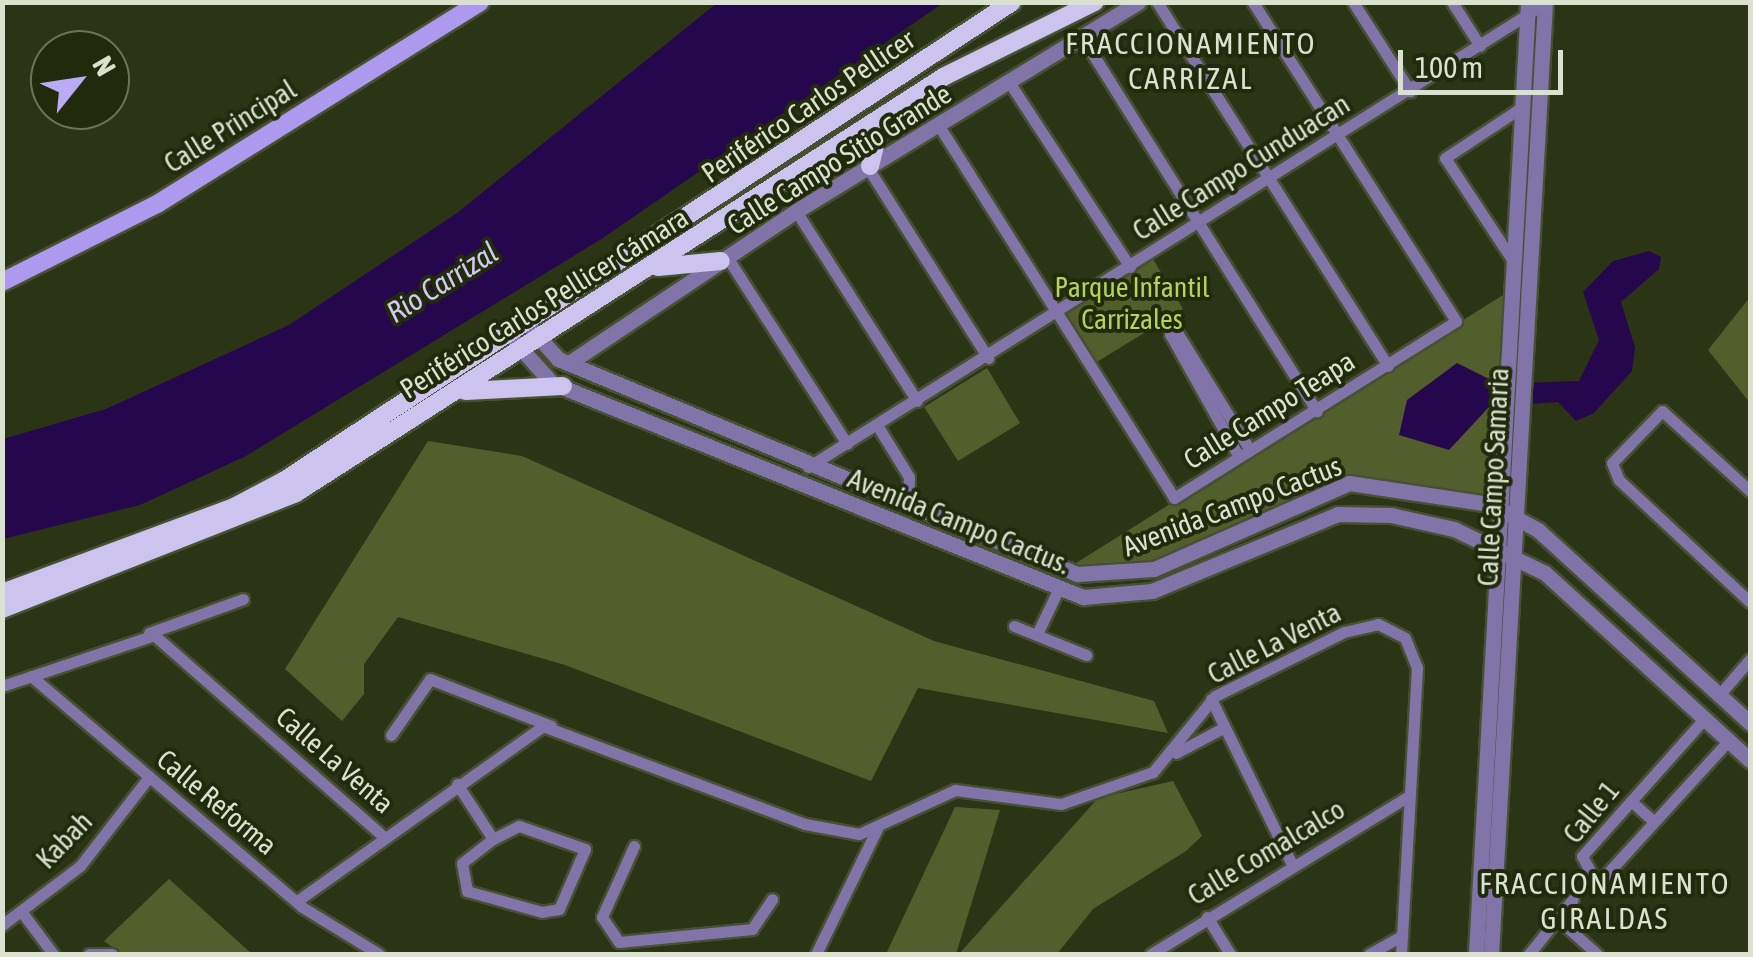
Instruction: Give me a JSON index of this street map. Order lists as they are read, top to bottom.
{
  "streets": {
    "main road": ["Periférico Carlos Pellicer", "Calle Principal", "Periférico Carlos Pellicer Cámara"],
    "street": [
      "Calle Campo Sitio Grande",
      "Calle Campo Cunduacan",
      "Calle Campo Teapa",
      "Calle Campo Samaria",
      "Avenida Campo Cactus",
      "Avenida Campo Cactus.",
      "Calle La Venta",
      "Calle Reforma",
      "Calle 1",
      "Kabah",
      "Calle Comalcalco"
    ]
  },
  "crossings": [
    ["Periférico Carlos Pellicer", "Periférico Carlos Pellicer Cámara"],
    ["Periférico Carlos Pellicer", "Avenida Campo Cactus"],
    ["Periférico Carlos Pellicer", "Avenida Campo Cactus."],
    ["Calle Campo Sitio Grande", "Calle Campo Teapa"],
    ["Calle Campo Sitio Grande", "Avenida Campo Cactus"],
    ["Calle Campo Cunduacan", "Calle Campo Teapa"],
    ["Calle Campo Cunduacan", "Calle Campo Samaria"],
    ["Calle Campo Cunduacan", "Avenida Campo Cactus"],
    ["Periférico Carlos Pellicer Cámara", "Avenida Campo Cactus"],
    ["Periférico Carlos Pellicer Cámara", "Avenida Campo Cactus."],
    ["Calle Campo Samaria", "Avenida Campo Cactus"],
    ["Calle Campo Samaria", "Avenida Campo Cactus."],
    ["Avenida Campo Cactus.", "Calle 1"],
    ["Calle La Venta", "Calle Comalcalco"],
    ["Calle Reforma", "Kabah"]
  ],
  "districts": ["FRACCIONAMIENTO CARRIZAL", "FRACCIONAMIENTO GIRALDAS"],
  "water": ["Rio Carrizal"],
  "parks": ["Parque Infantil Carrizales"],
  "scale_bar": "100 m",
  "north": "top right"
}
